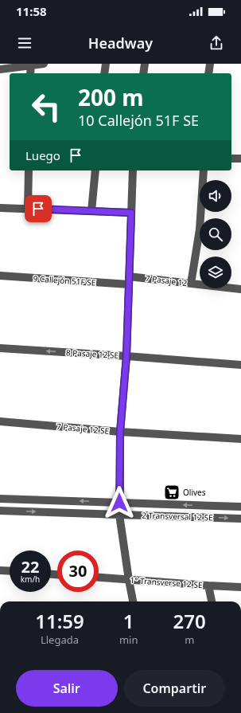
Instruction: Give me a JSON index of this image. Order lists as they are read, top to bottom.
{
  "streets": {
    "street": [
      "9 Callejón 51F SE",
      "7 Pasaje 12",
      "8 Pasaje 12 SE",
      "7 Pasaje 12 SE",
      "2 Transversal 12 SE",
      "1° Transverse 12 SE"
    ]
  },
  "crossings": [
    ["9 Callejón 51F SE", "7 Pasaje 12"]
  ],
  "one_way": ["8 Pasaje 12 SE"],
  "places": {
    "supermarket": ["Olives"]
  },
  "page": {
    "status": "11:58",
    "header": "Headway",
    "turn": ["200 m", "10 Callejón 51F SE"],
    "then": "Luego",
    "speed": "22 km/h",
    "limit": "30",
    "eta": [
      "11:59",
      "Llegada",
      "1",
      "min",
      "270",
      "m"
    ],
    "buttons": ["Salir", "Compartir"]
  }
}
